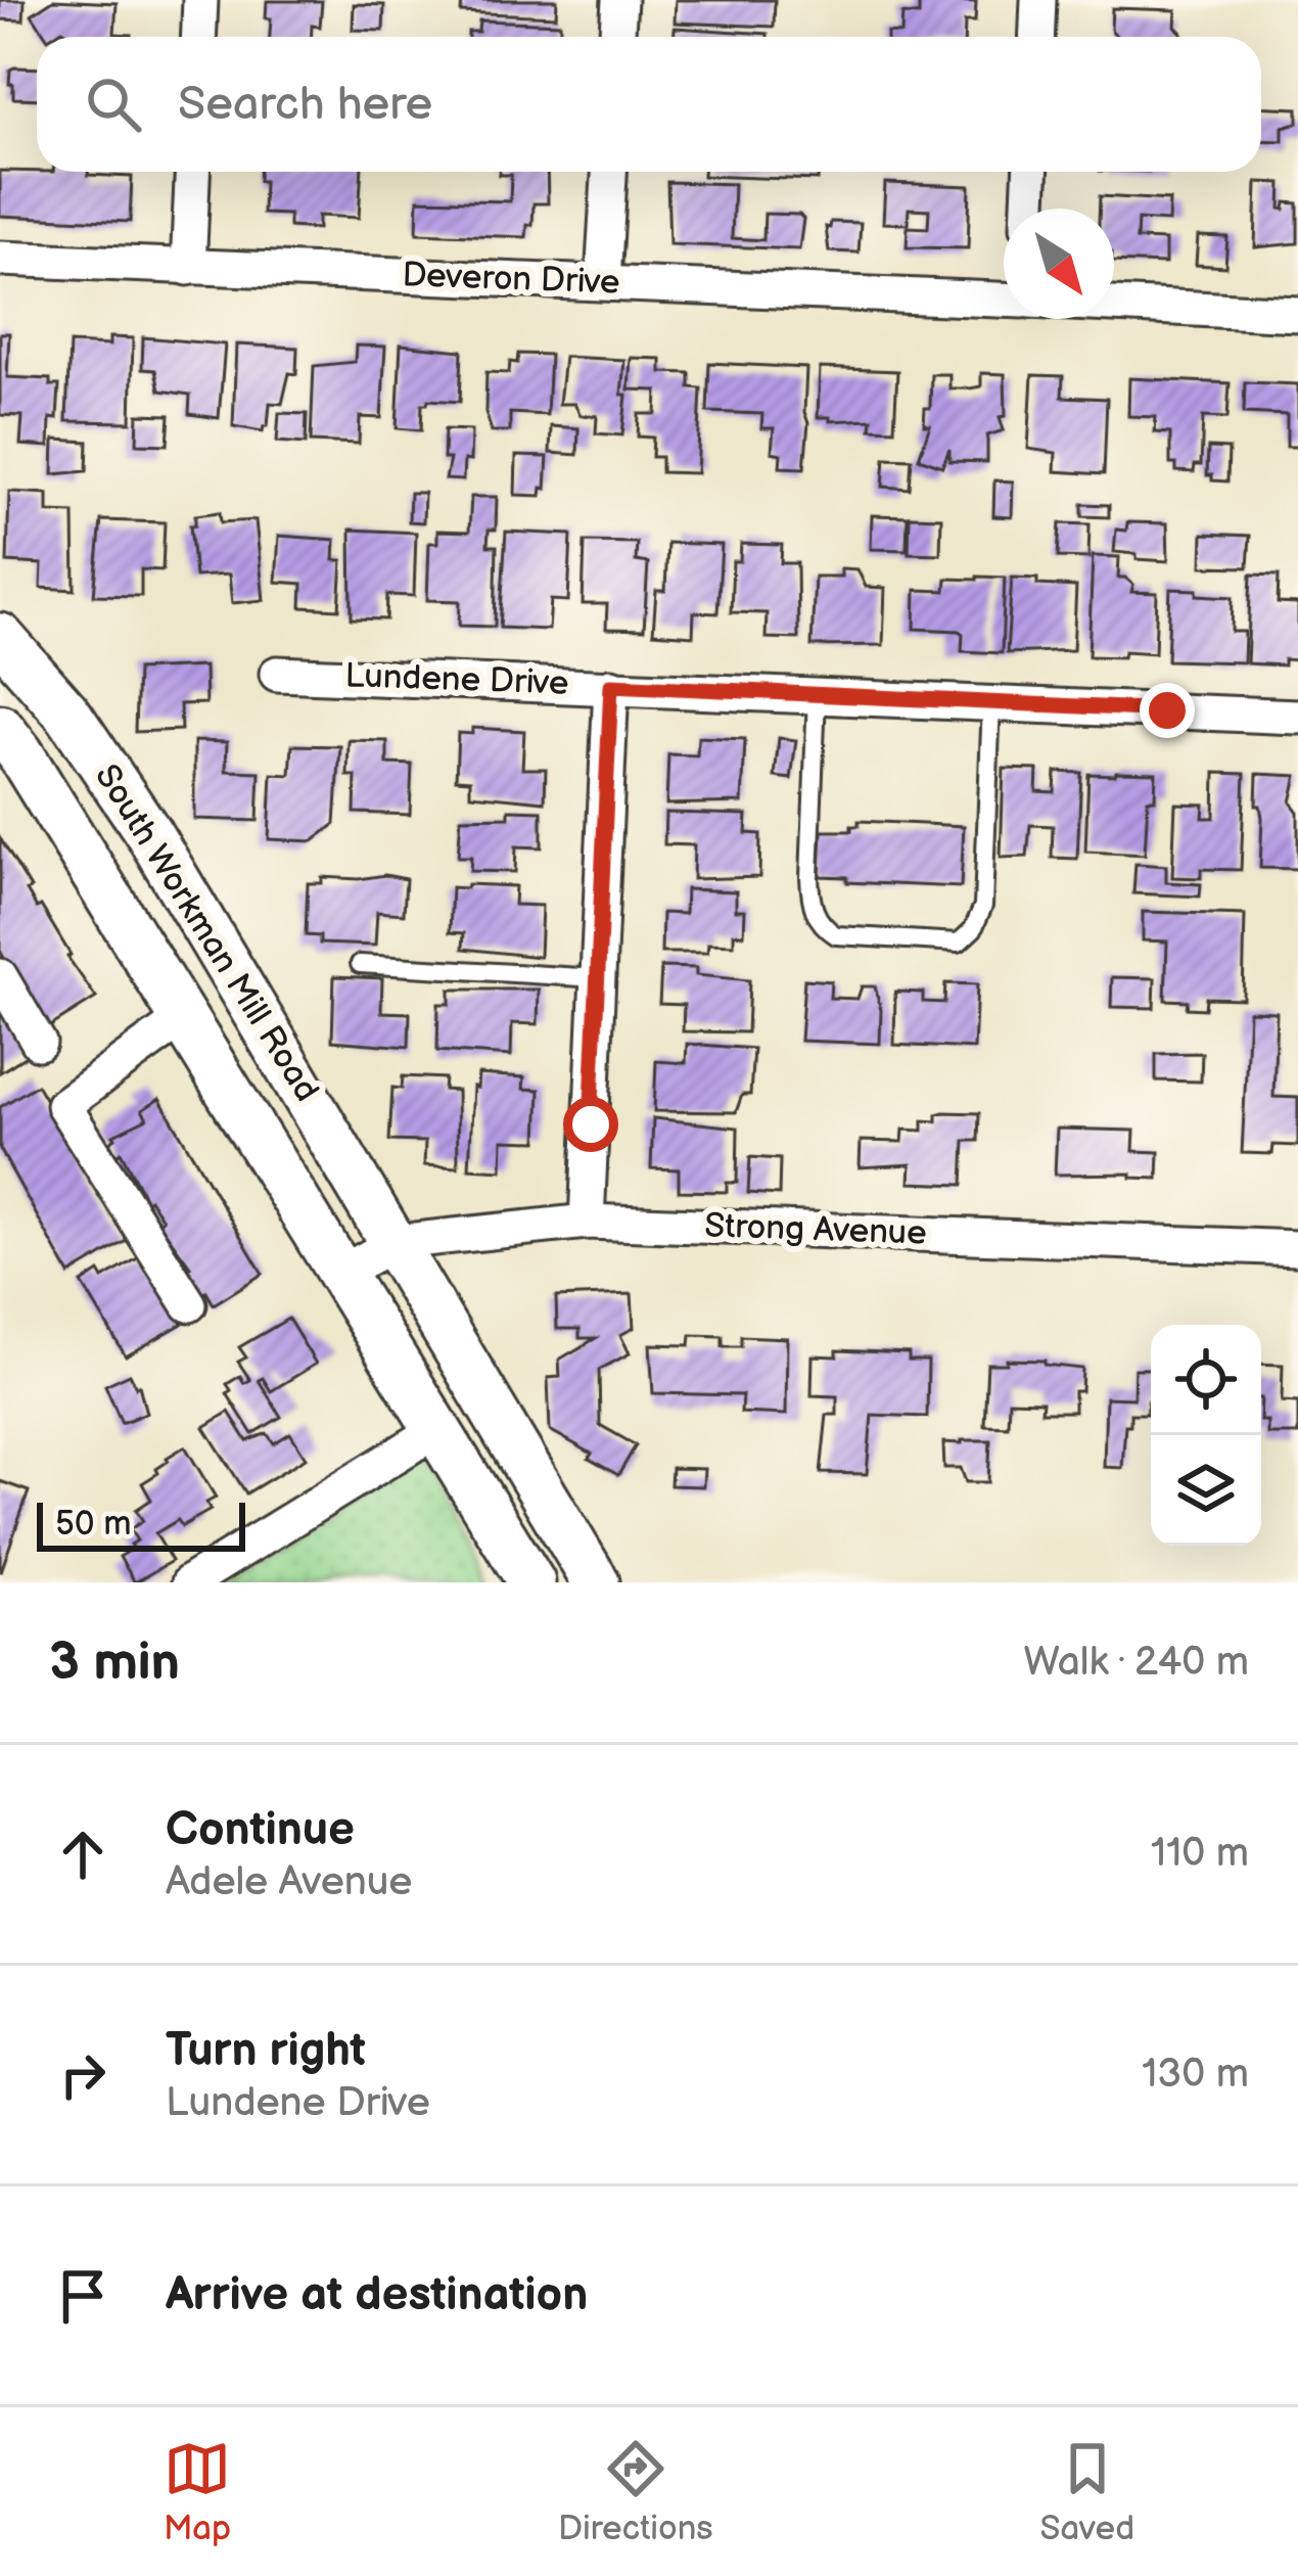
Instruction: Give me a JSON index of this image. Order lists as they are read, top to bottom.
{
  "streets": {
    "main road": ["South Workman Mill Road"],
    "street": ["Deveron Drive", "Lundene Drive", "Strong Avenue"]
  },
  "crossings": [
    ["South Workman Mill Road", "Strong Avenue"]
  ],
  "scale_bar": "50 m",
  "north": "bottom right",
  "page": {
    "search": "Search here",
    "scale": "50 m",
    "heading": ["3 min", "Walk · 240 m"],
    "list": [
      ["Continue", "Adele Avenue", "110 m"],
      ["Turn right", "Lundene Drive", "130 m"],
      "Arrive at destination"
    ],
    "nav": ["Map", "Directions", "Saved"]
  }
}
